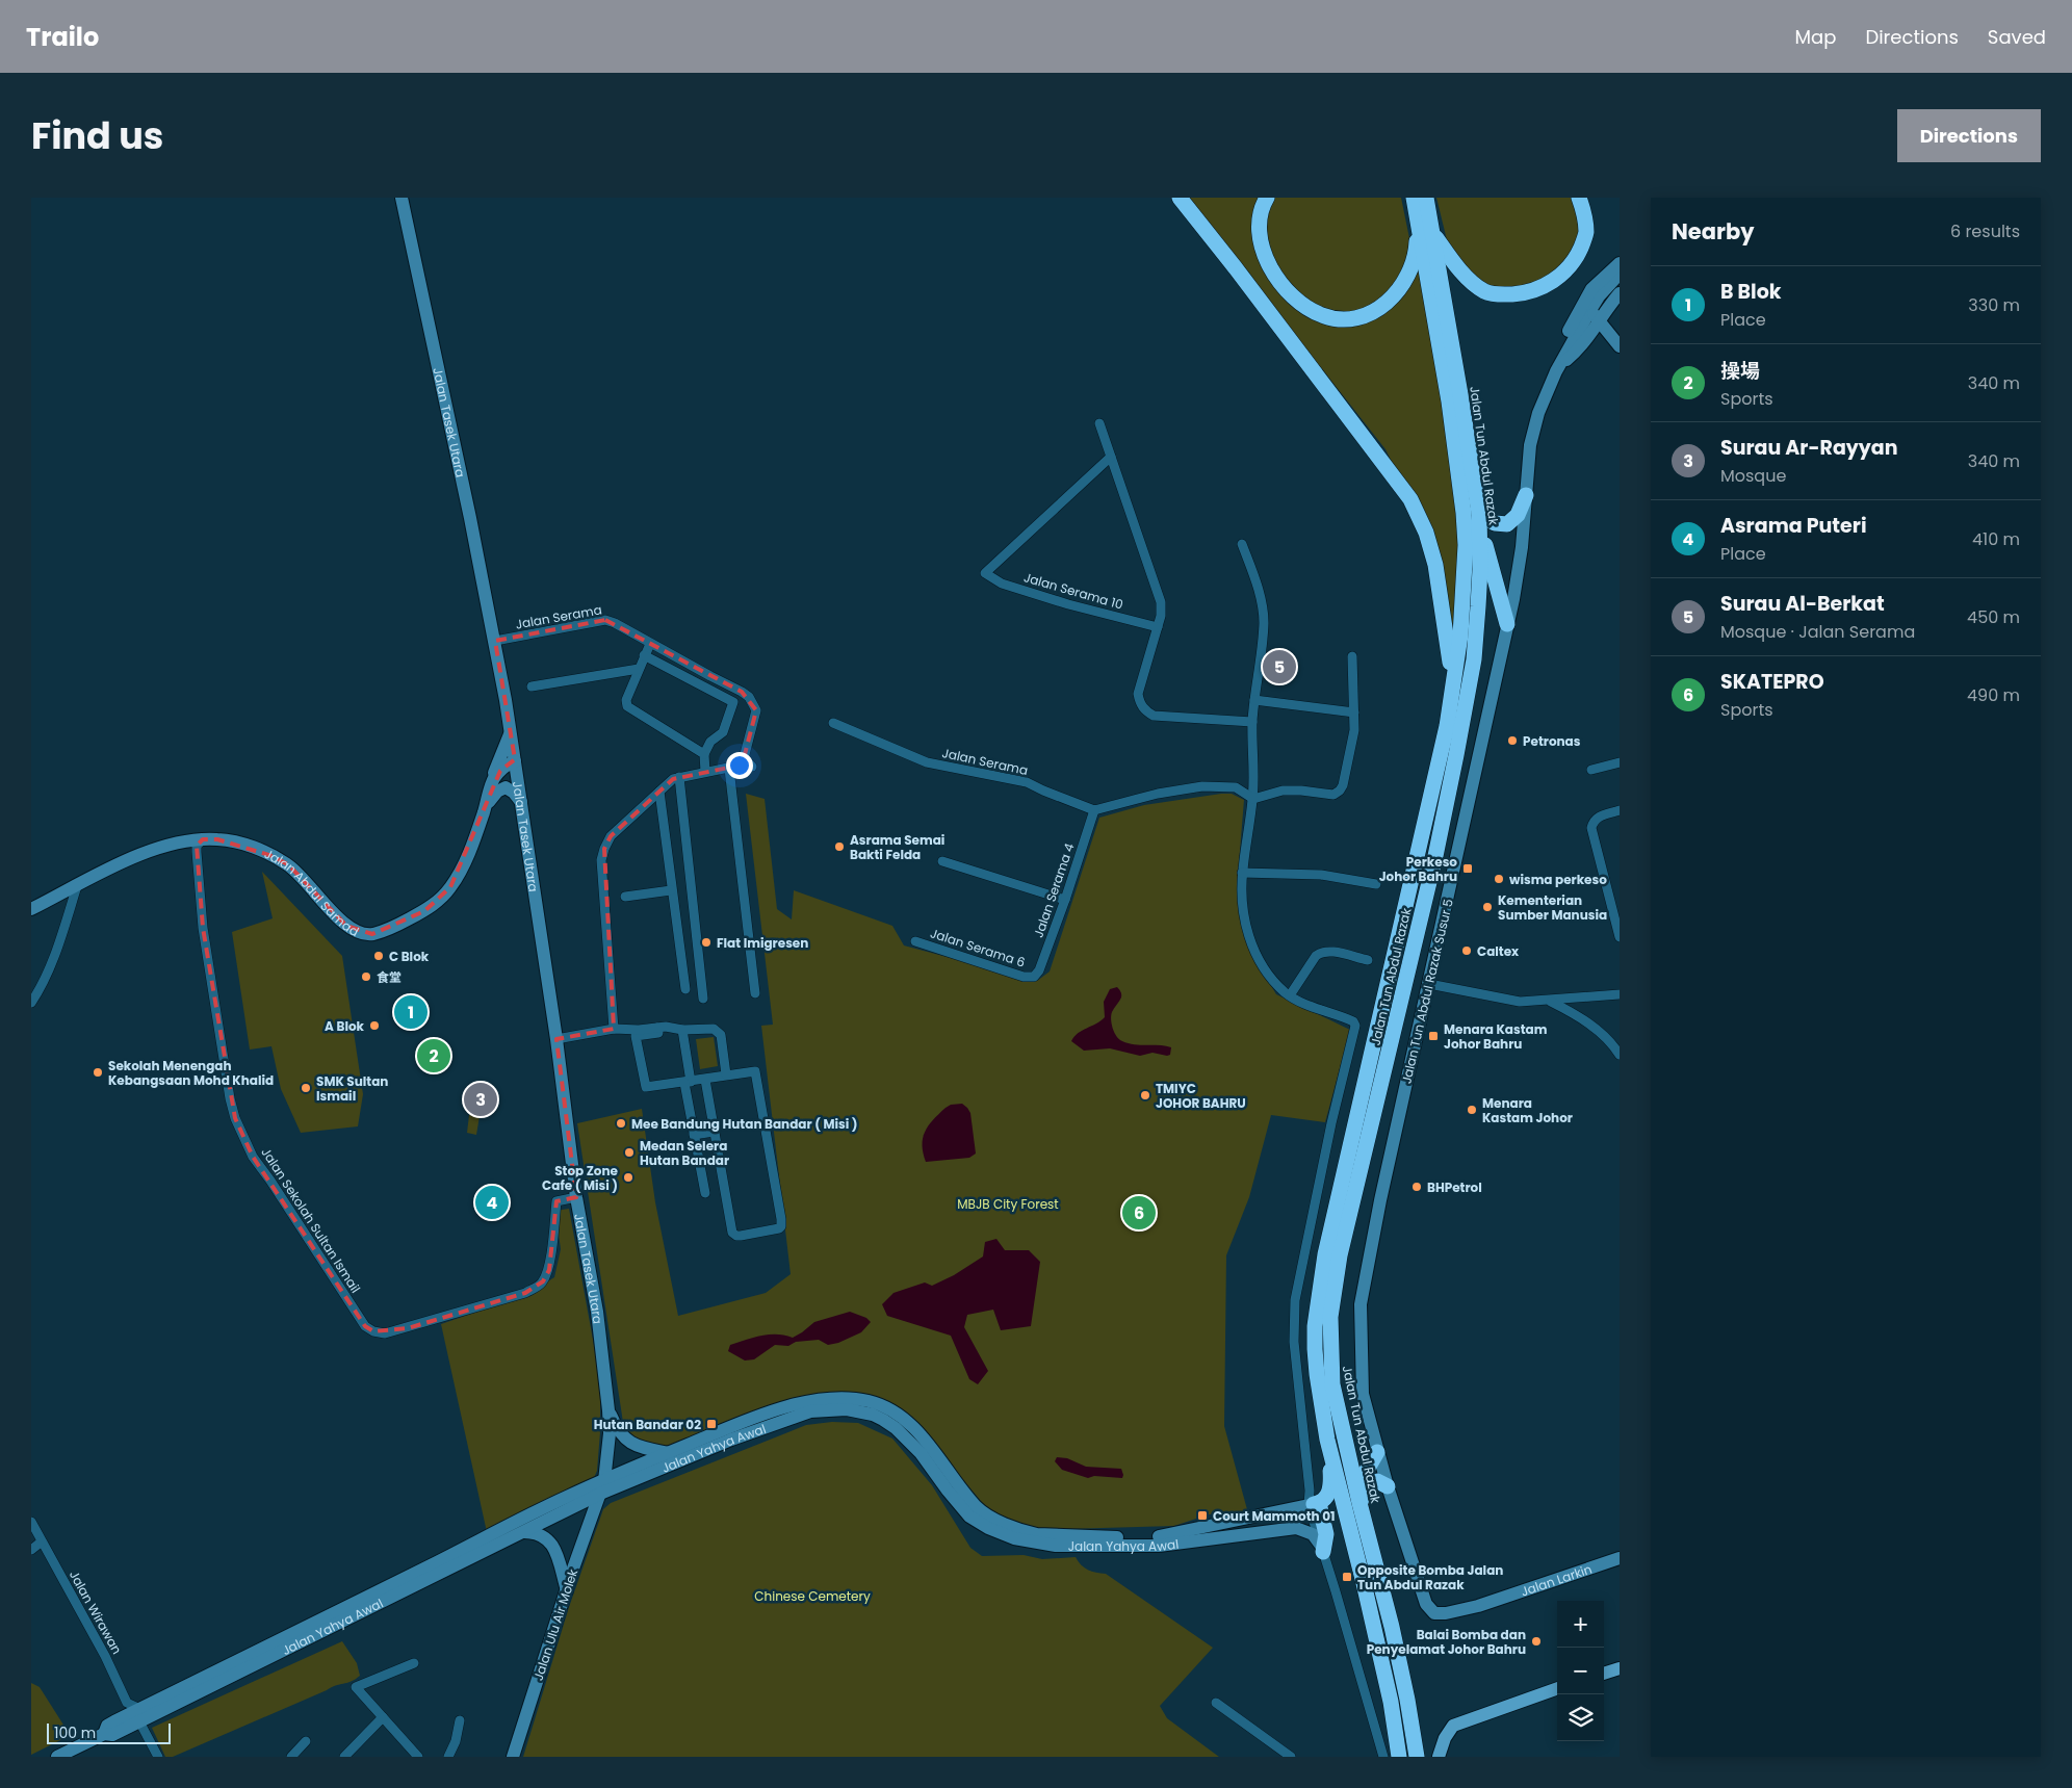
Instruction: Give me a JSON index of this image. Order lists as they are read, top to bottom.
{
  "streets": {
    "highway": ["Jalan Tun Abdul Razak"],
    "street": [
      "Jalan Tasek Utara",
      "Jalan Serama 10",
      "Jalan Serama",
      "Jalan Serama 4",
      "Jalan Abdul Samad",
      "Jalan Serama 6",
      "Jalan Tun Abdul Razak Susur 5",
      "Jalan Sekolah Sultan Ismail",
      "Jalan Yahya Awal",
      "Jalan Larkin",
      "Jalan Wirawan",
      "Jalan Ulu Air Molek"
    ]
  },
  "crossings": [
    ["Jalan Tasek Utara", "Jalan Serama"],
    ["Jalan Tasek Utara", "Jalan Abdul Samad"],
    ["Jalan Tasek Utara", "Jalan Sekolah Sultan Ismail"],
    ["Jalan Tasek Utara", "Jalan Yahya Awal"],
    ["Jalan Tasek Utara", "Jalan Ulu Air Molek"],
    ["Jalan Serama", "Jalan Serama 4"],
    ["Jalan Serama 4", "Jalan Serama 6"],
    ["Jalan Abdul Samad", "Jalan Sekolah Sultan Ismail"],
    ["Jalan Tun Abdul Razak Susur 5", "Jalan Larkin"],
    ["Jalan Yahya Awal", "Jalan Ulu Air Molek"]
  ],
  "parks": ["MBJB City Forest", "Chinese Cemetery"],
  "places": {
    "other": [
      "Petronas",
      "Asrama Semai Bakti Felda",
      "wisma perkeso",
      "Kementerian Sumber Manusia",
      "Flat Imigresen",
      "Caltex",
      "C Blok",
      "食堂",
      "A Blok",
      "Sekolah Menengah Kebangsaan Mohd Khalid",
      "SMK Sultan Ismail",
      "TMIYC JOHOR BAHRU",
      "Menara Kastam Johor",
      "Mee Bandung Hutan Bandar ( Misi )",
      "Medan Selera Hutan Bandar",
      "Stop Zone Cafe ( Misi )",
      "BHPetrol",
      "Balai Bomba dan Penyelamat Johor Bahru"
    ],
    "transit": [
      "Perkeso Johor Bahru",
      "Menara Kastam Johor Bahru",
      "Hutan Bandar 02",
      "Court Mammoth 01",
      "Opposite Bomba Jalan Tun Abdul Razak"
    ]
  },
  "scale_bar": "100 m",
  "page": {
    "header": "Trailo",
    "nav": ["Map", "Directions", "Saved"],
    "title": "Find us",
    "buttons": "Directions",
    "heading": ["Nearby", "6 results"],
    "list": [
      {
        "mark": "1",
        "name": "B Blok",
        "note": "Place",
        "value": "330 m"
      },
      {
        "mark": "2",
        "name": "操場",
        "note": "Sports",
        "value": "340 m"
      },
      {
        "mark": "3",
        "name": "Surau Ar-Rayyan",
        "note": "Mosque",
        "value": "340 m"
      },
      {
        "mark": "4",
        "name": "Asrama Puteri",
        "note": "Place",
        "value": "410 m"
      },
      {
        "mark": "5",
        "name": "Surau Al-Berkat",
        "note": "Mosque · Jalan Serama",
        "value": "450 m"
      },
      {
        "mark": "6",
        "name": "SKATEPRO",
        "note": "Sports",
        "value": "490 m"
      }
    ],
    "pins": [
      "5",
      "1",
      "2",
      "3",
      "4",
      "6"
    ],
    "map_buttons": ["+", "−"],
    "scale": "100 m"
  }
}
